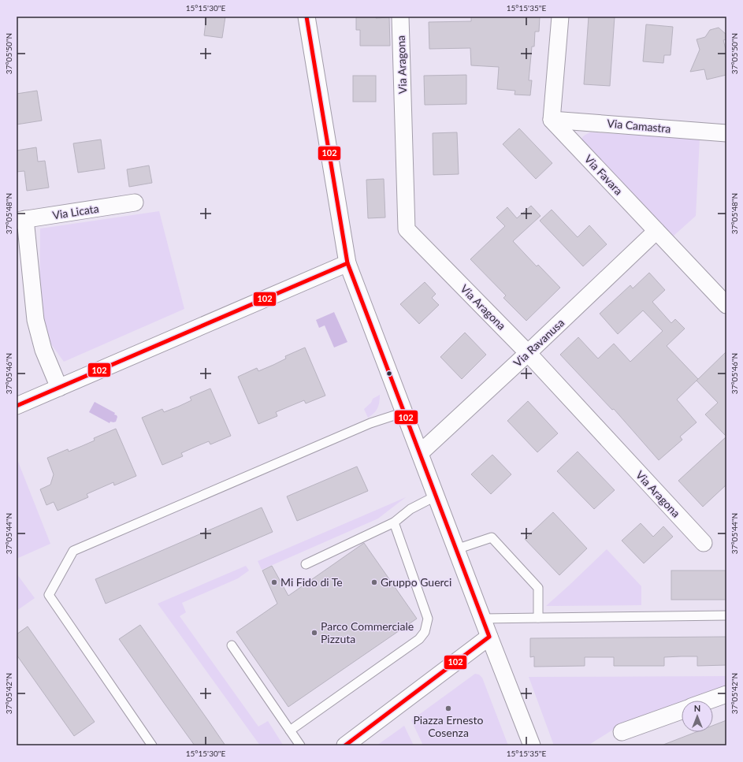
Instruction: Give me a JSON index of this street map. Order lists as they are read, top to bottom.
{
  "streets": {
    "street": [
      "Via Aragona",
      "Via Camastra",
      "Via Favara",
      "Via Licata",
      "Via Ravanusa"
    ]
  },
  "crossings": [
    ["Via Aragona", "Via Ravanusa"],
    ["Via Camastra", "Via Favara"],
    ["Via Favara", "Via Ravanusa"]
  ],
  "places": [
    "Mi Fido di Te",
    "Gruppo Guerci",
    "Parco Commerciale Pizzuta",
    "Piazza Ernesto Cosenza"
  ],
  "lines": ["transit line 102"],
  "north": "top",
  "coordinates": [
    "15°15'30\"E",
    "15°15'35\"E",
    "37°05'50\"N",
    "37°05'48\"N",
    "37°05'46\"N",
    "37°05'44\"N",
    "37°05'42\"N"
  ]
}
